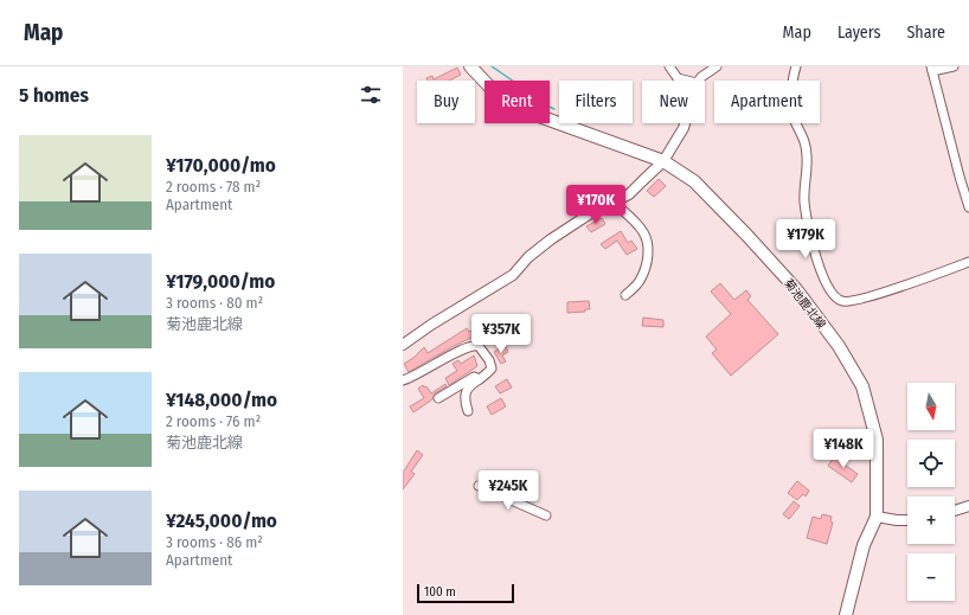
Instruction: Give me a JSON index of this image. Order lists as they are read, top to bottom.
{
  "streets": {
    "main road": ["菊池鹿北線"]
  },
  "scale_bar": "100 m",
  "north": "bottom",
  "page": {
    "header": "Map",
    "nav": ["Map", "Layers", "Share"],
    "heading": "5 homes",
    "chip": [
      "Buy",
      "Rent",
      "Filters",
      "New",
      "Apartment"
    ],
    "list": [
      {
        "name": "¥170,000/mo",
        "note": "2 rooms · 78 m² · Apartment"
      },
      {
        "name": "¥179,000/mo",
        "note": "3 rooms · 80 m² · 菊池鹿北線"
      },
      {
        "name": "¥148,000/mo",
        "note": "2 rooms · 76 m² · 菊池鹿北線"
      },
      {
        "name": "¥245,000/mo",
        "note": "3 rooms · 86 m² · Apartment"
      }
    ],
    "price": [
      "¥170K",
      "¥179K",
      "¥357K",
      "¥148K",
      "¥245K"
    ],
    "map_buttons": ["+", "−"],
    "scale": "100 m"
  }
}
